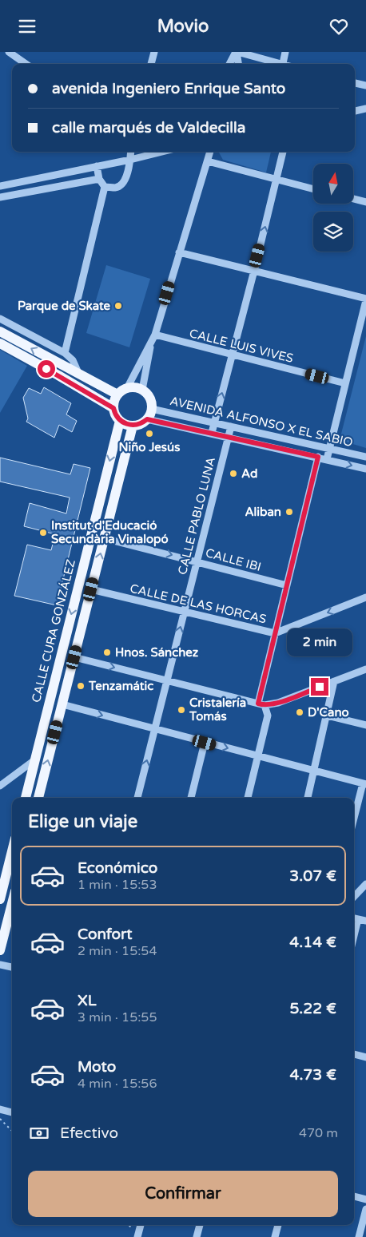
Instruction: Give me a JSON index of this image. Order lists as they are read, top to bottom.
{
  "streets": {
    "main road": ["CALLE CURA GONZÁLEZ"],
    "street": [
      "CALLE LUIS VIVES",
      "AVENIDA ALFONSO X EL SABIO",
      "CALLE PABLO LUNA",
      "CALLE IBI",
      "CALLE DE LAS HORCAS"
    ]
  },
  "crossings": [
    ["AVENIDA ALFONSO X EL SABIO", "CALLE PABLO LUNA"],
    ["AVENIDA ALFONSO X EL SABIO", "CALLE CURA GONZÁLEZ"],
    ["CALLE PABLO LUNA", "CALLE IBI"],
    ["CALLE PABLO LUNA", "CALLE DE LAS HORCAS"]
  ],
  "one_way": ["CALLE IBI"],
  "places": [
    "Parque de Skate",
    "Niño Jesús",
    "Ad",
    "Aliban",
    "Institut d'Educació Secundària Vinalopó",
    "Hnos. Sánchez",
    "Tenzamátic",
    "Cristalería Tomás",
    "D'Cano"
  ],
  "north": "top",
  "page": {
    "header": "Movio",
    "banner": ["avenida Ingeniero Enrique Santo", "calle marqués de Valdecilla"],
    "bubble": "2 min",
    "heading": "Elige un viaje",
    "list": [
      {
        "name": "Económico",
        "note": "1 min · 15:53",
        "value": "3.07 €"
      },
      {
        "name": "Confort",
        "note": "2 min · 15:54",
        "value": "4.14 €"
      },
      {
        "name": "XL",
        "note": "3 min · 15:55",
        "value": "5.22 €"
      },
      {
        "name": "Moto",
        "note": "4 min · 15:56",
        "value": "4.73 €"
      }
    ],
    "pay": ["Efectivo", "470 m"],
    "buttons": "Confirmar"
  }
}
